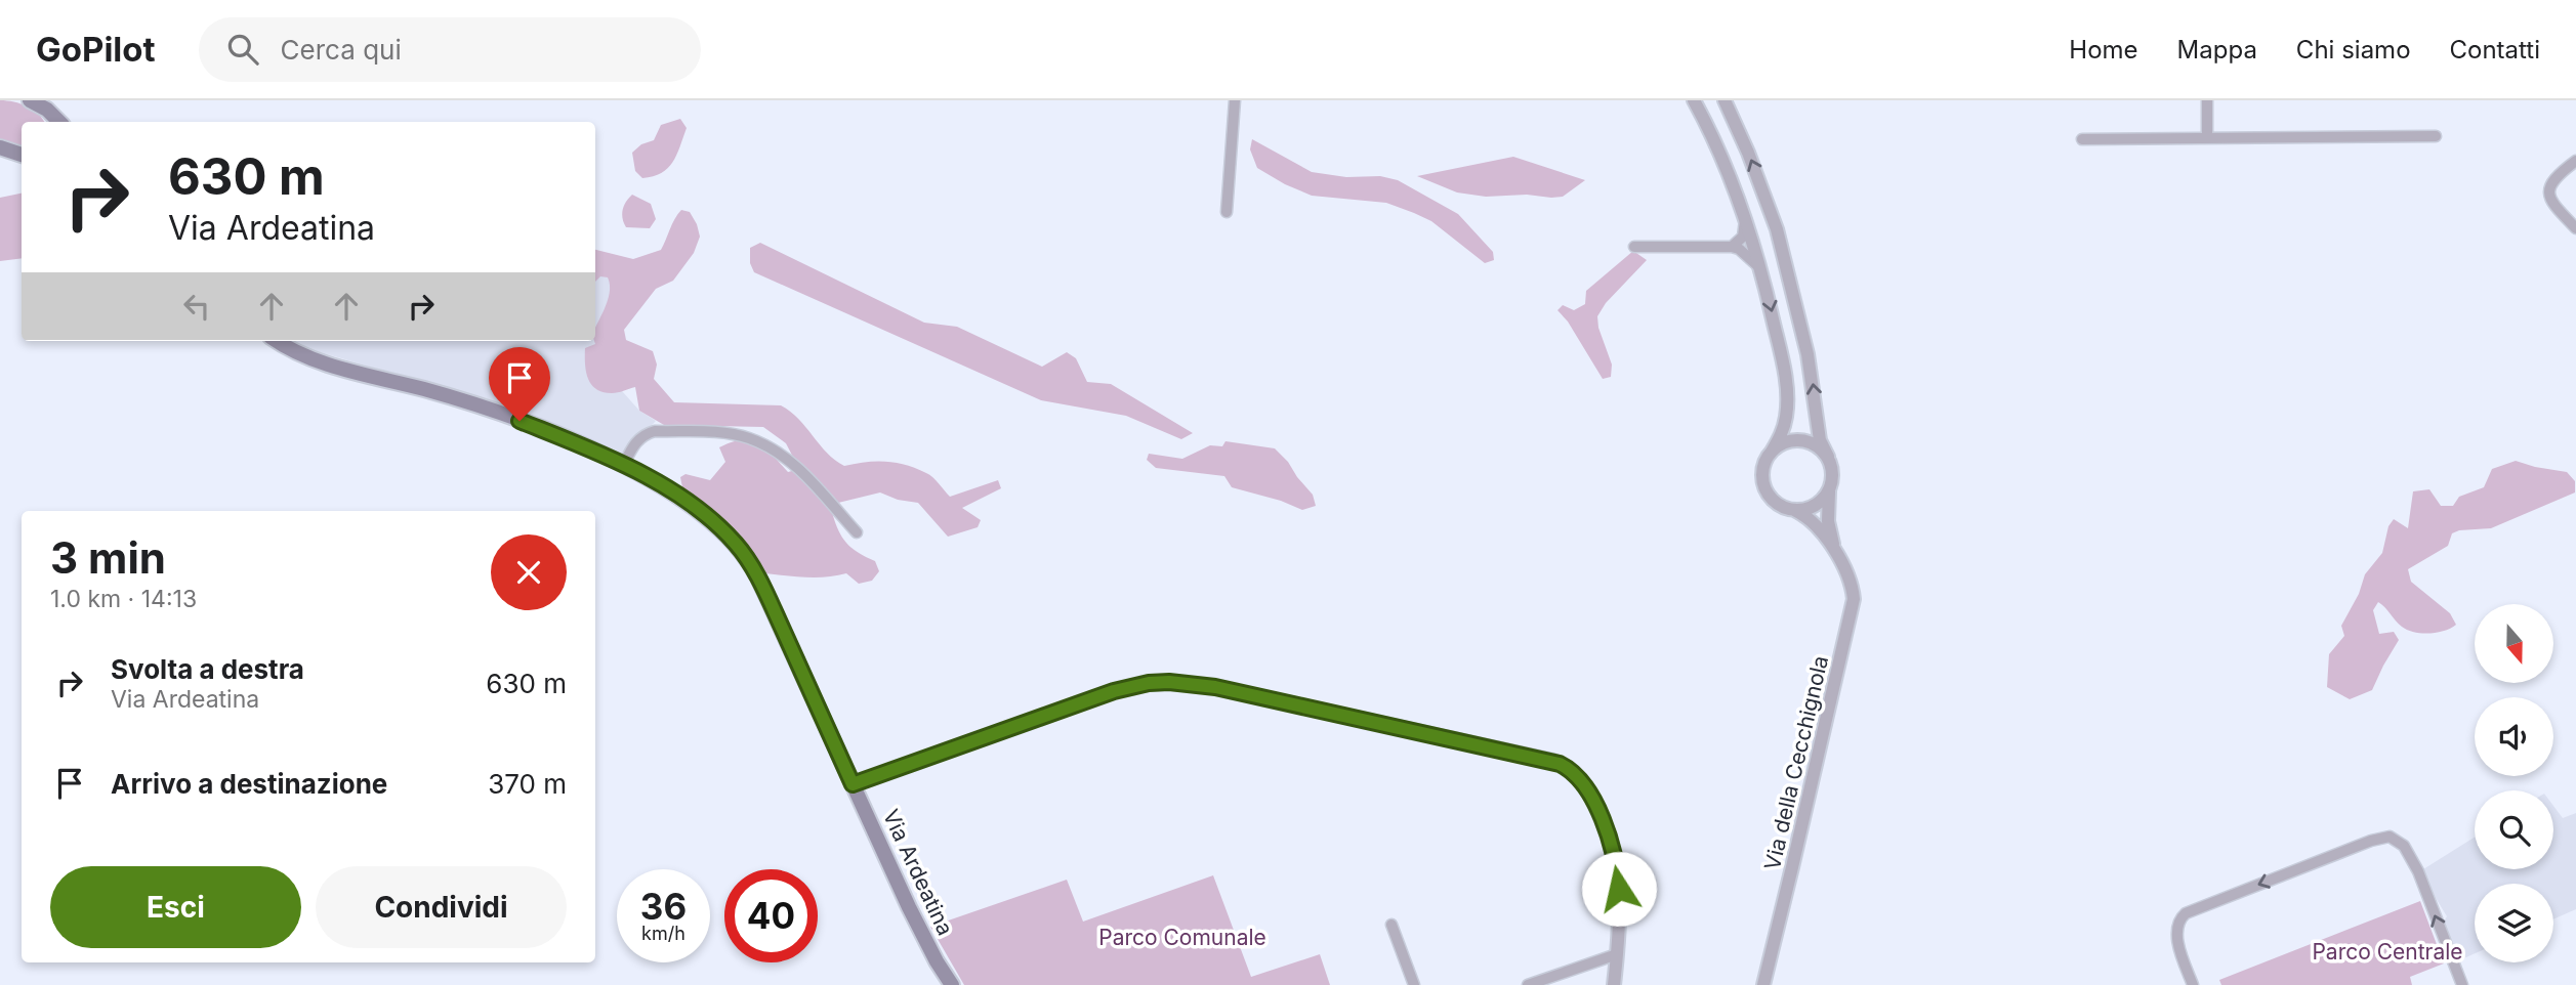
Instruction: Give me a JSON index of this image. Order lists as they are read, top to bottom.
{
  "streets": {
    "main road": ["Via Ardeatina"],
    "street": ["Via della Cecchignola"]
  },
  "parks": ["Parco Comunale", "Parco Centrale"],
  "north": "bottom",
  "page": {
    "header": "GoPilot",
    "search": "Cerca qui",
    "nav": [
      "Home",
      "Mappa",
      "Chi siamo",
      "Contatti"
    ],
    "turn": ["630 m", "Via Ardeatina"],
    "heading": ["3 min", "1.0 km · 14:13"],
    "list": [
      {
        "name": "Svolta a destra",
        "note": "Via Ardeatina",
        "value": "630 m"
      },
      {
        "name": "Arrivo a destinazione",
        "value": "370 m"
      }
    ],
    "buttons": ["Esci", "Condividi"],
    "speed": "36 km/h",
    "limit": "40"
  }
}
